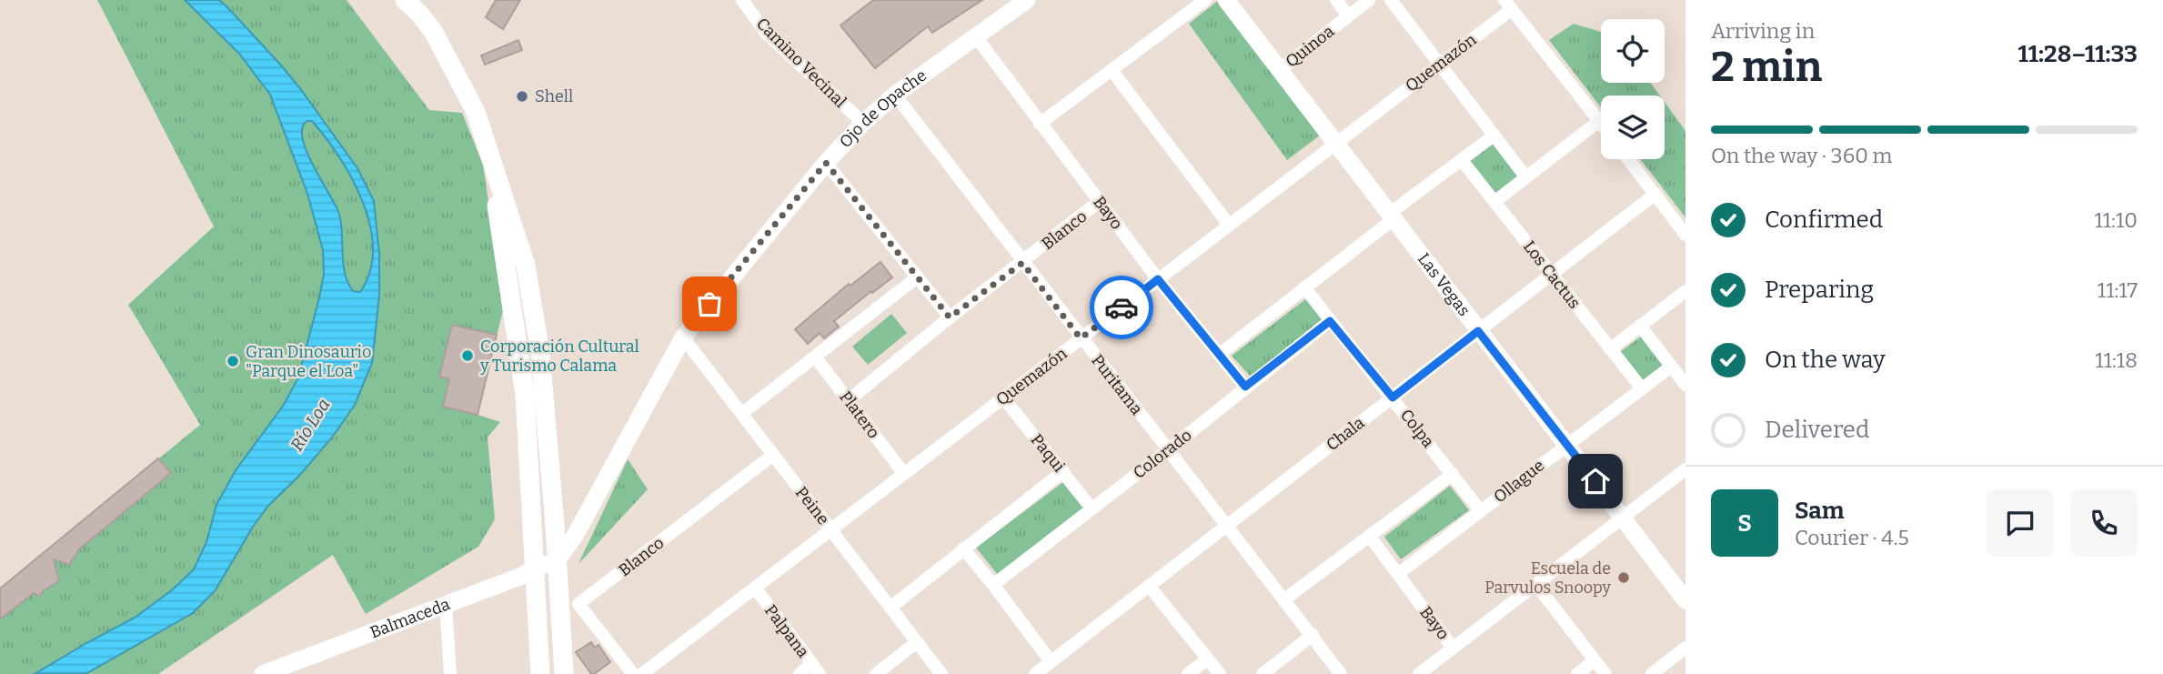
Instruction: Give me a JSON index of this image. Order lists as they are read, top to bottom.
{
  "streets": {
    "main road": ["Ojo de Opache", "Las Vegas", "Balmaceda"],
    "street": [
      "Quinoa",
      "Camino Vecinal",
      "Quemazón",
      "Bayo",
      "Blanco",
      "Los Cactus",
      "Puritama",
      "Platero",
      "Colpa",
      "Chala",
      "Paqui",
      "Colorado",
      "Ollague",
      "Peine",
      "Palpana"
    ]
  },
  "crossings": [
    ["Quinoa", "Las Vegas"],
    ["Camino Vecinal", "Ojo de Opache"],
    ["Quemazón", "Bayo"],
    ["Quemazón", "Las Vegas"],
    ["Quemazón", "Puritama"],
    ["Quemazón", "Platero"],
    ["Quemazón", "Paqui"],
    ["Quemazón", "Peine"],
    ["Quemazón", "Palpana"],
    ["Ojo de Opache", "Bayo"],
    ["Ojo de Opache", "Puritama"],
    ["Ojo de Opache", "Peine"],
    ["Ojo de Opache", "Balmaceda"],
    ["Bayo", "Blanco"],
    ["Bayo", "Colorado"],
    ["Bayo", "Ollague"],
    ["Blanco", "Puritama"],
    ["Blanco", "Platero"],
    ["Blanco", "Peine"],
    ["Los Cactus", "Chala"],
    ["Los Cactus", "Ollague"],
    ["Las Vegas", "Chala"],
    ["Las Vegas", "Ollague"],
    ["Puritama", "Chala"],
    ["Puritama", "Colorado"],
    ["Colpa", "Chala"],
    ["Colpa", "Colorado"],
    ["Colpa", "Ollague"],
    ["Paqui", "Colorado"]
  ],
  "water": ["Río Loa"],
  "places": [
    "Shell",
    "Corporación Cultural y Turismo Calama",
    "Gran Dinosaurio \"Parque el Loa\"",
    "Escuela de Parvulos Snoopy"
  ],
  "page": {
    "heading": ["2 min", "Arriving in", "11:28–11:33"],
    "panel": ["Sam", "Courier · 4.5"],
    "bar": "On the way · 360 m",
    "list": [
      ["Confirmed", "11:10"],
      ["Preparing", "11:17"],
      ["On the way", "11:18"],
      "Delivered"
    ],
    "round": "S"
  }
}
